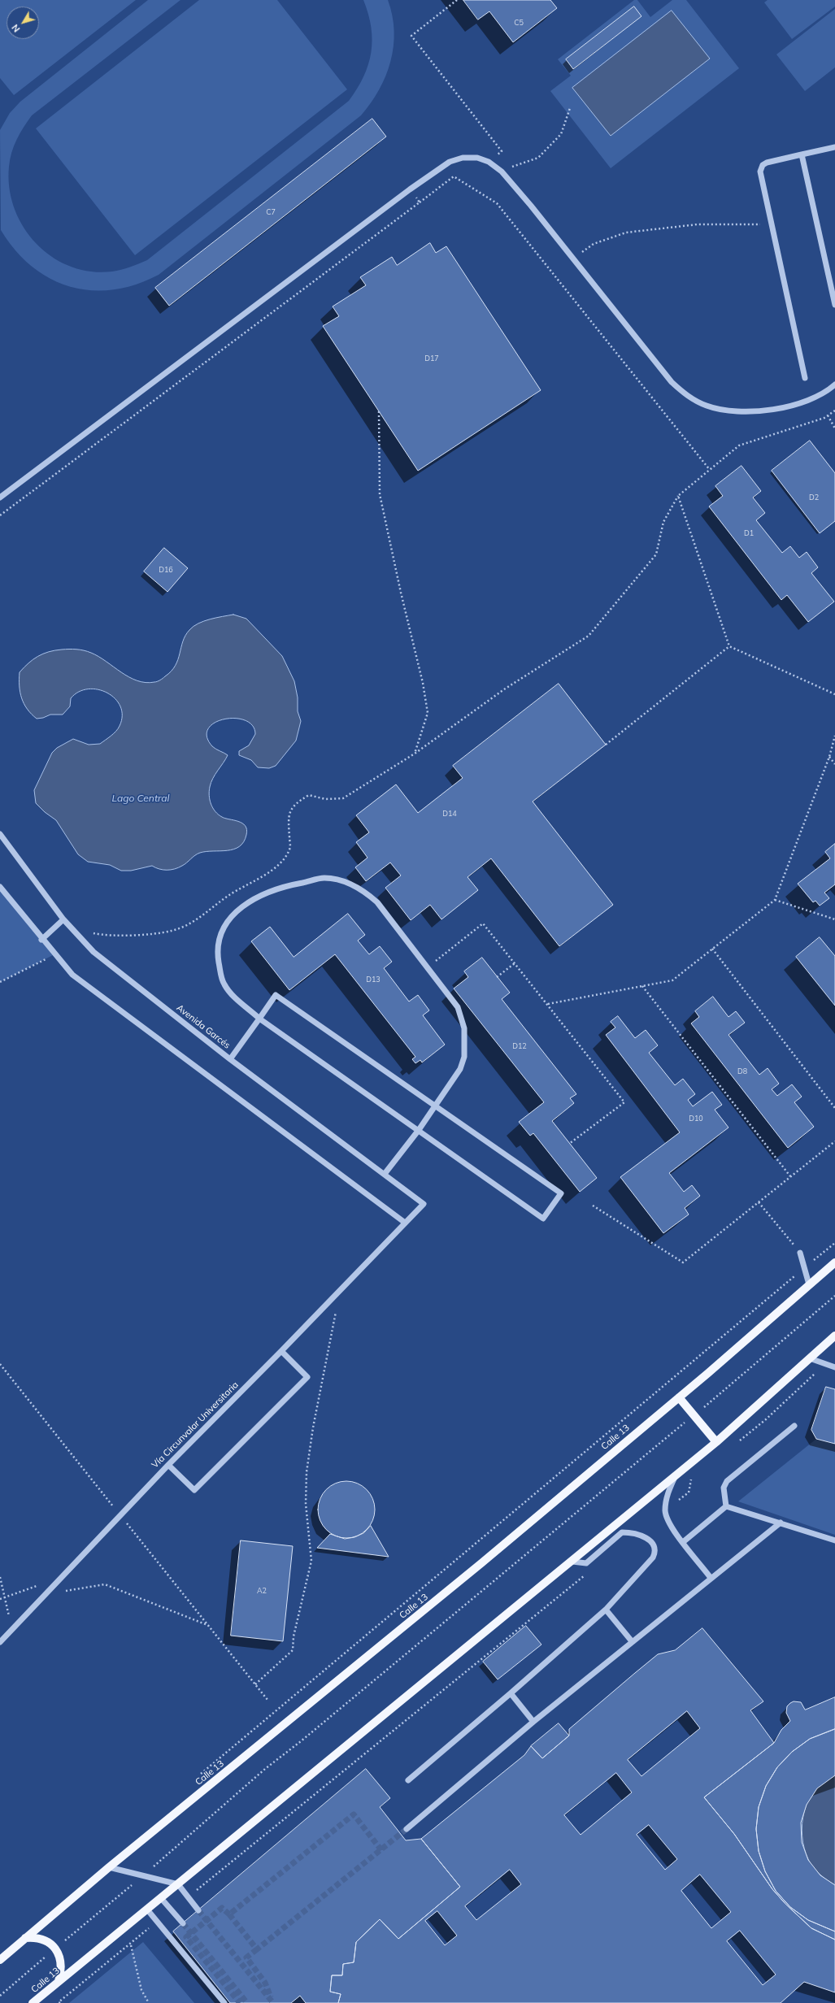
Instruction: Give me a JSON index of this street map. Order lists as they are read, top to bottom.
{
  "streets": {
    "main road": ["Calle 13"],
    "street": ["Avenida Garcés", "Vía Circunvalar Universitaria"]
  },
  "crossings": [
    ["Avenida Garcés", "Vía Circunvalar Universitaria"]
  ],
  "water": ["Lago Central"],
  "house_numbers": [
    "C5",
    "C7",
    "D17",
    "D2",
    "D1",
    "D16",
    "D14",
    "D13",
    "D12",
    "D8",
    "D10",
    "A2"
  ],
  "north": "bottom left"
}
